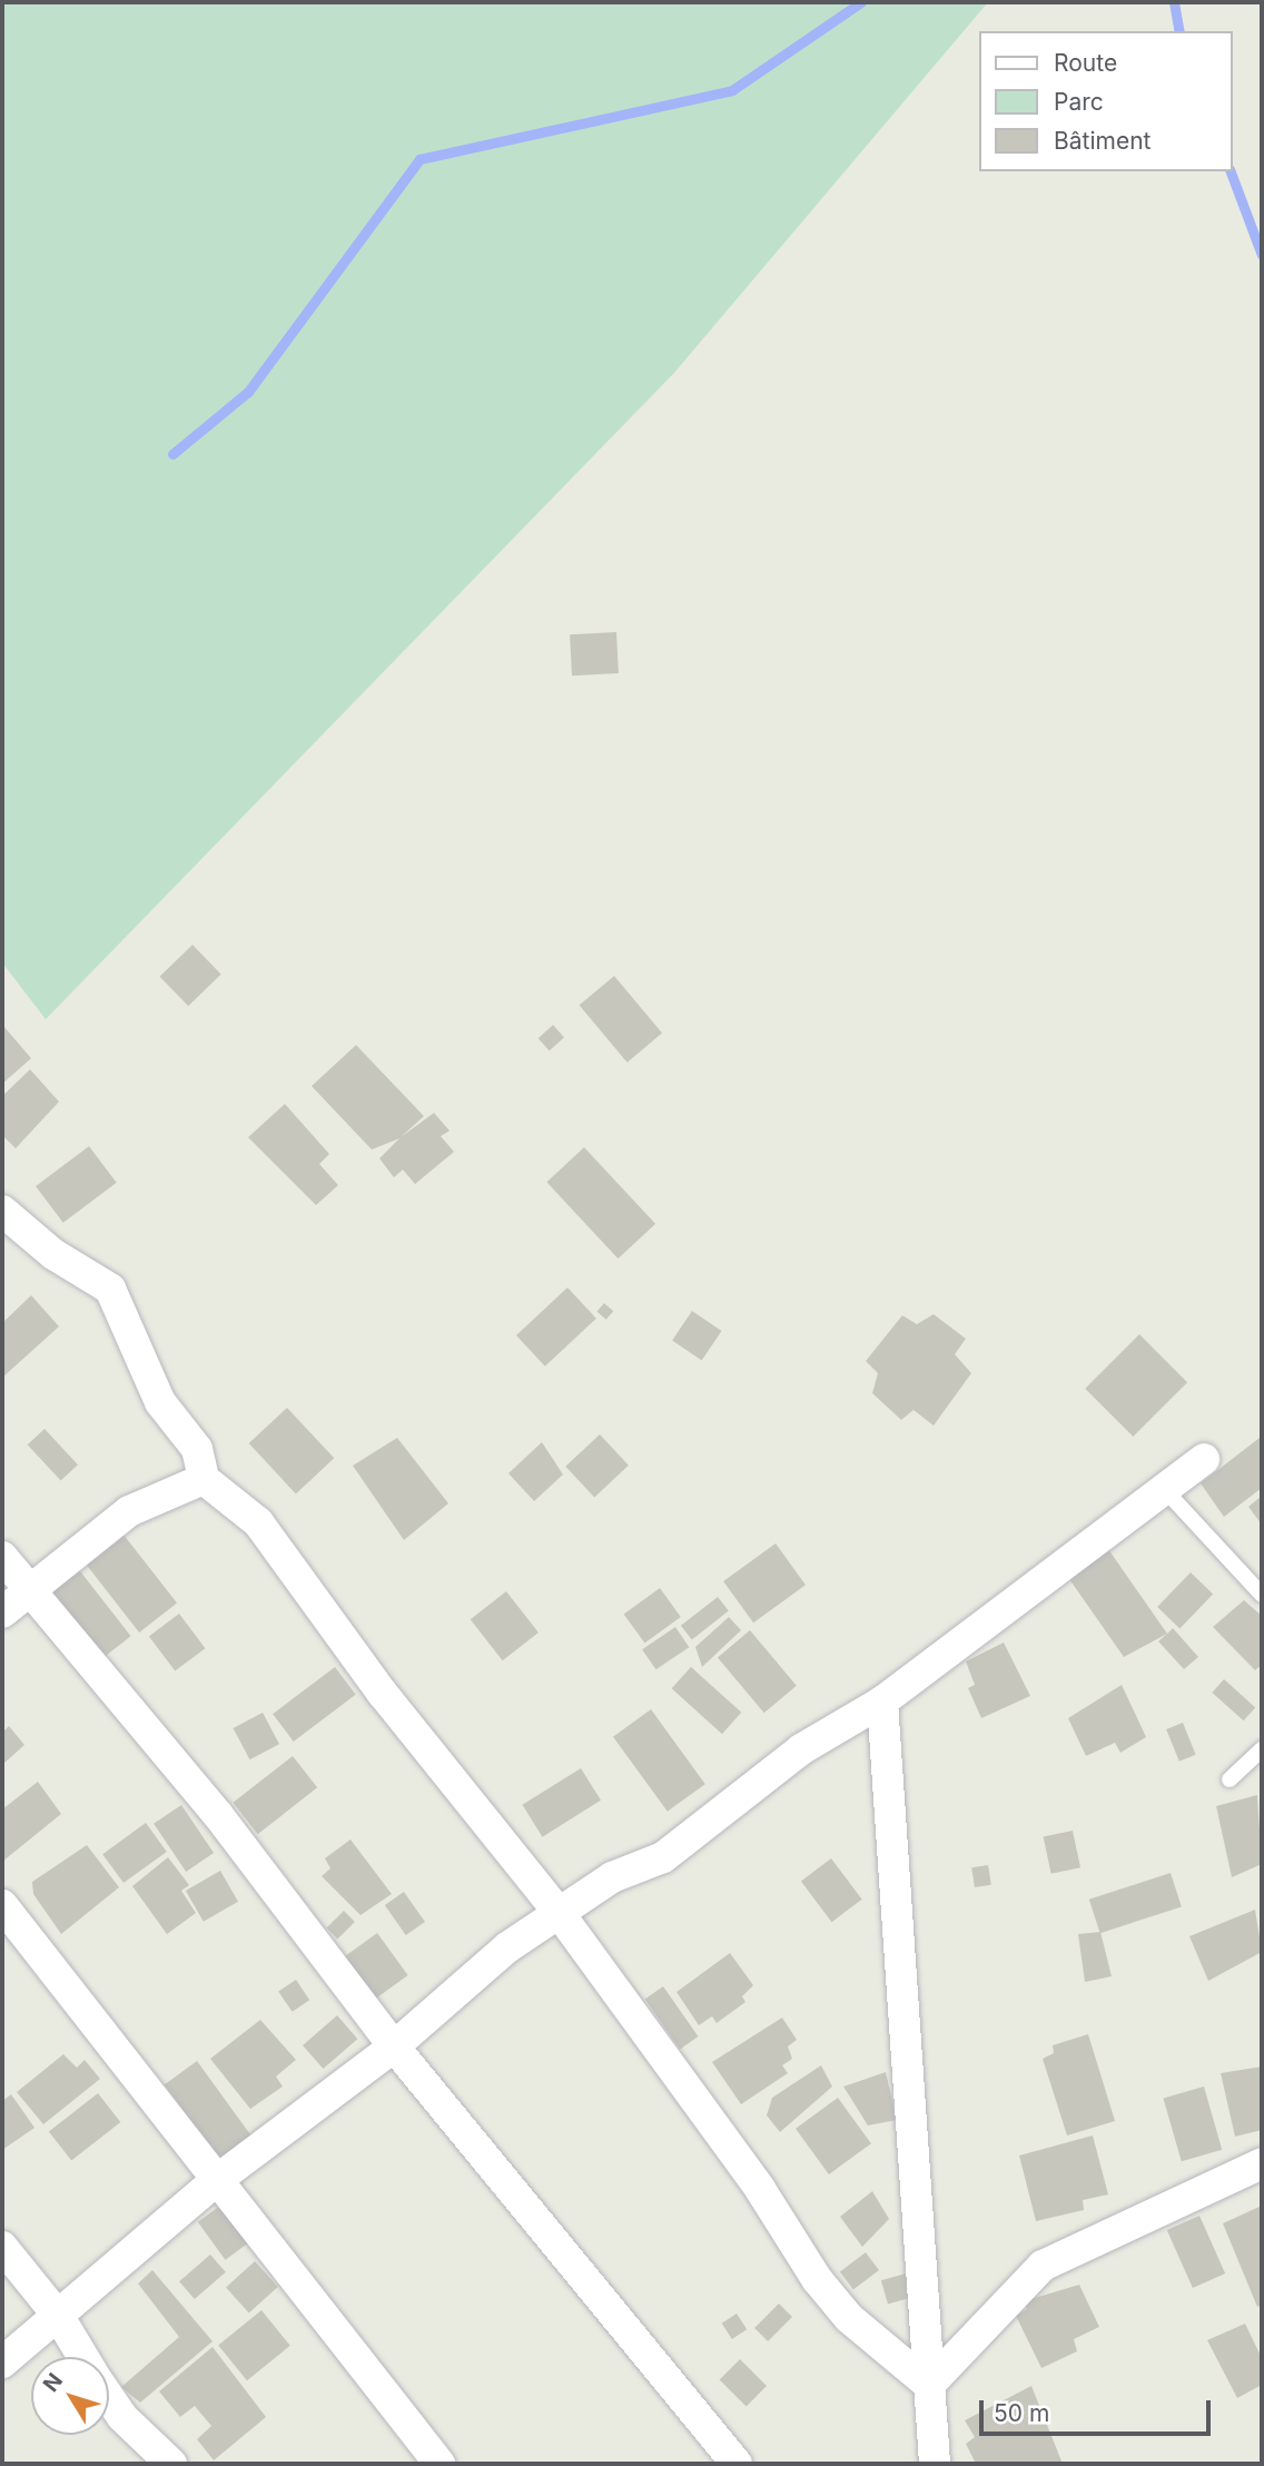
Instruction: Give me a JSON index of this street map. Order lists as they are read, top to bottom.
{
  "legend": ["Route", "Parc", "Bâtiment"],
  "scale_bar": "50 m",
  "north": "top left"
}
